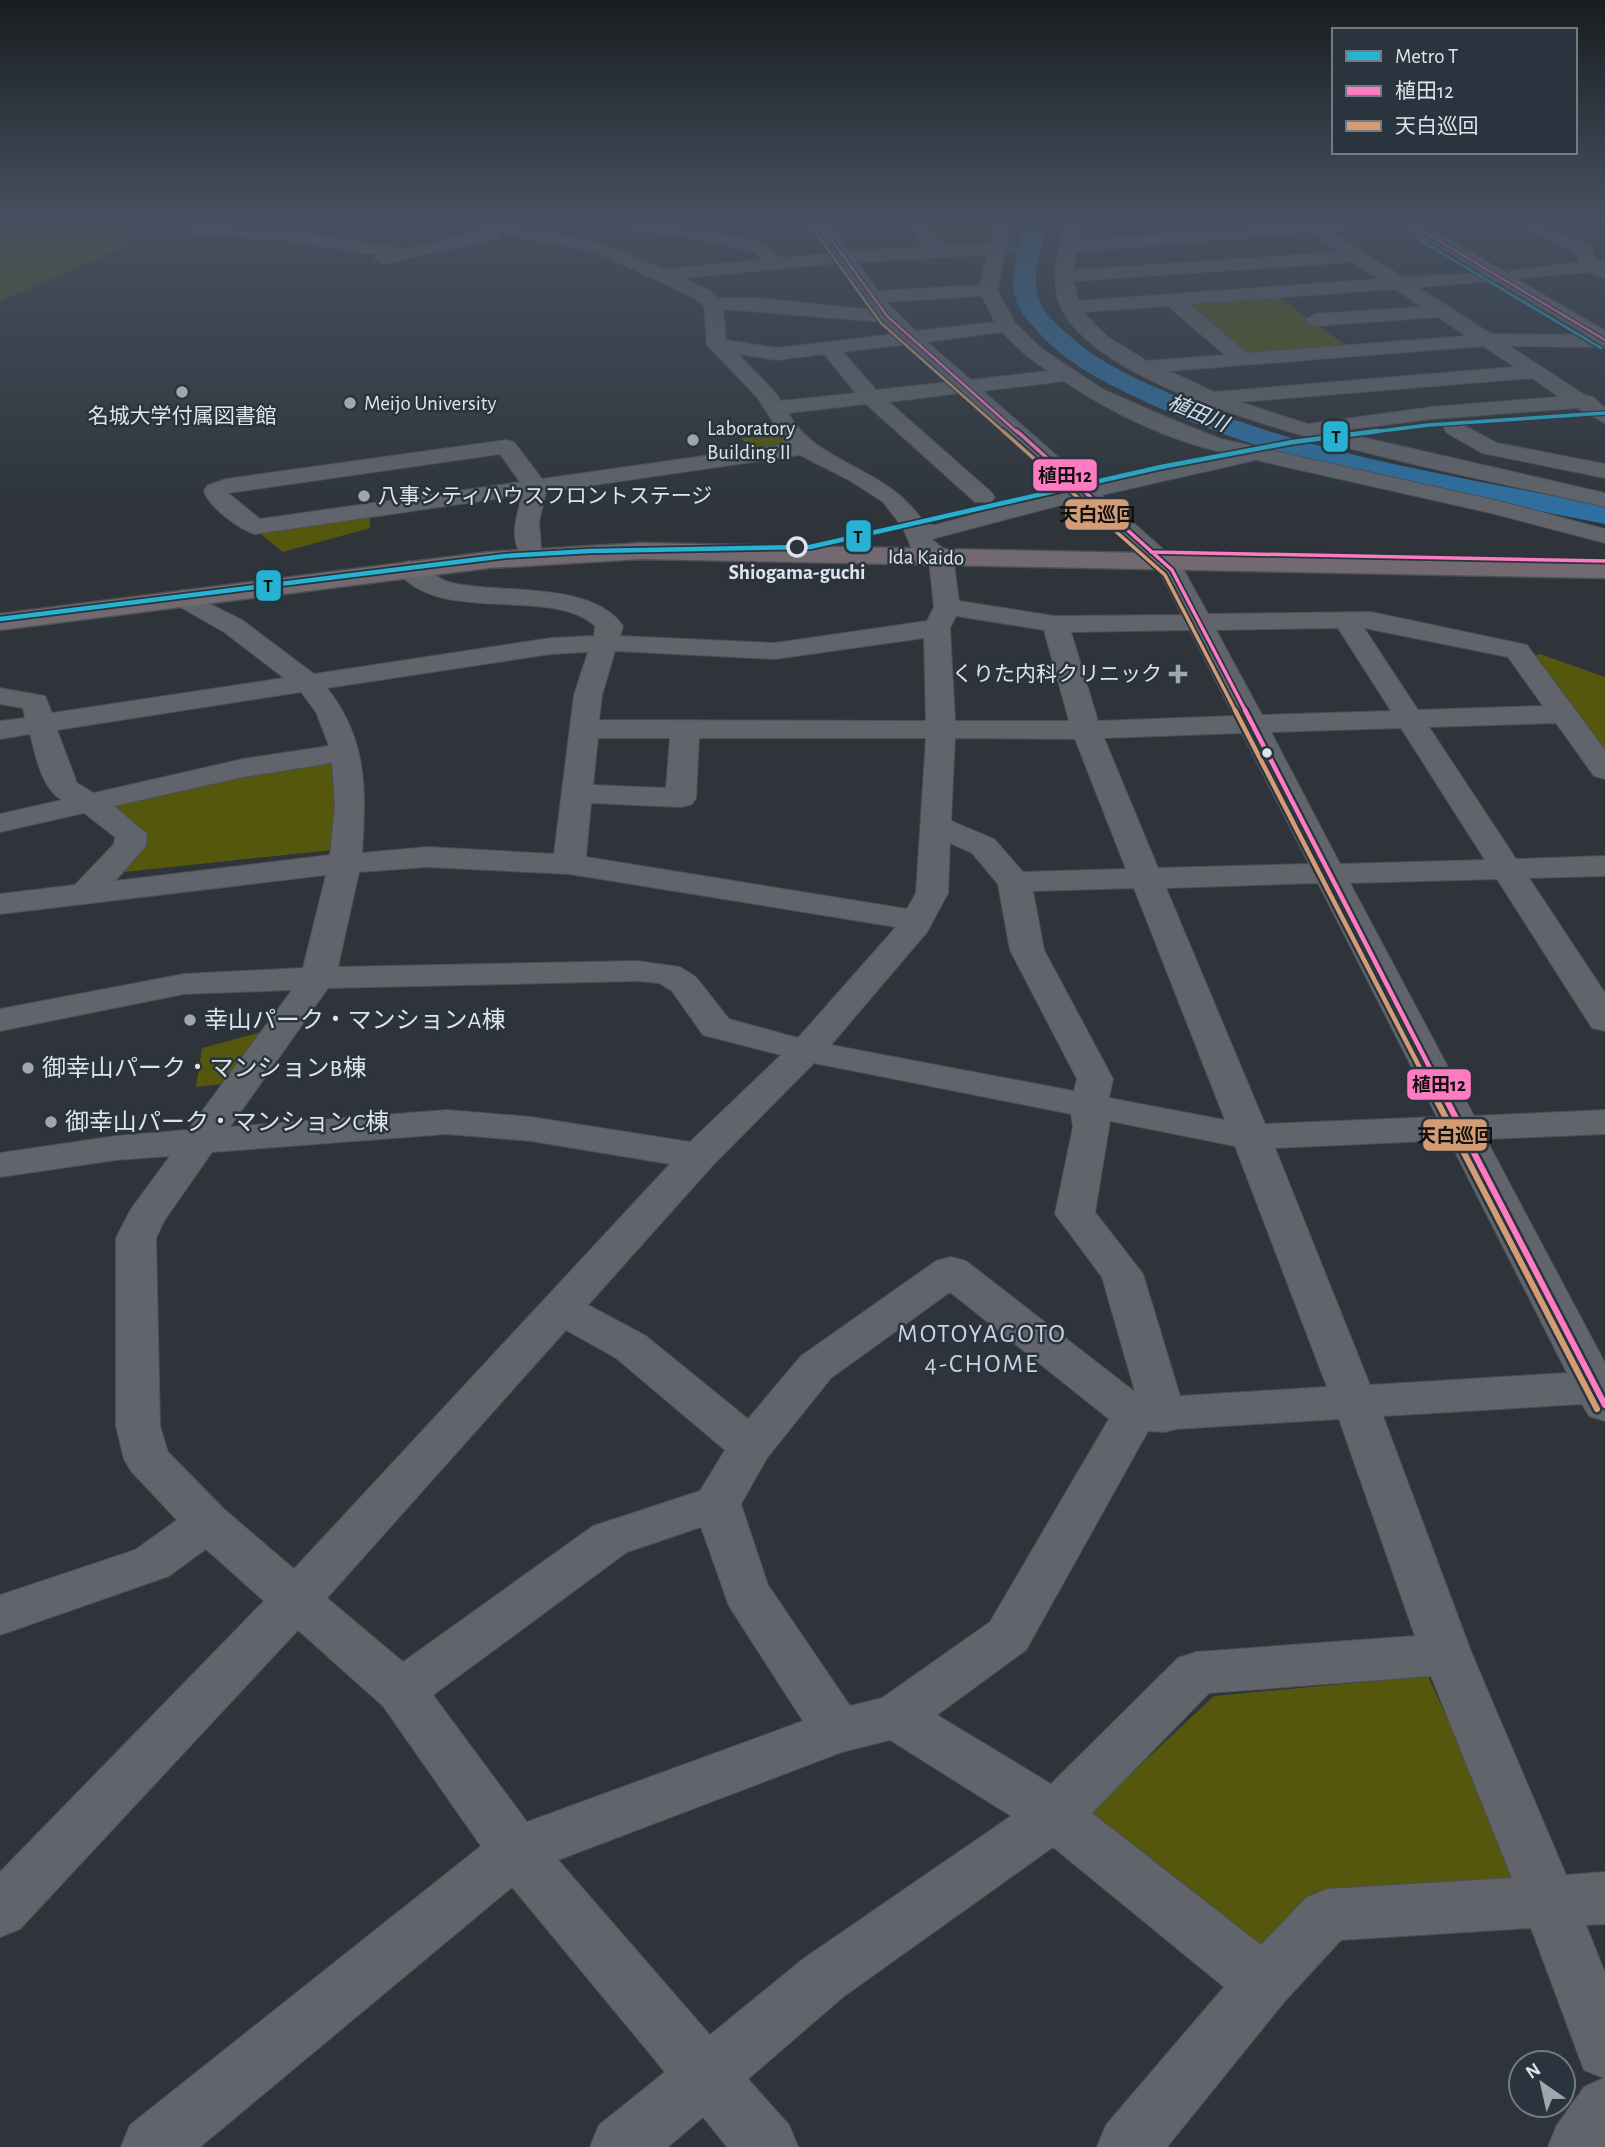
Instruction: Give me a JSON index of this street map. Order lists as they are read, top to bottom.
{
  "streets": {
    "highway": ["Ida Kaido"]
  },
  "districts": ["MOTOYAGOTO 4-CHOME"],
  "water": ["植田川"],
  "places": {
    "other": [
      "名城大学付属図書館",
      "Meijo University",
      "Laboratory Building II",
      "八事シティハウスフロントステージ",
      "Shiogama-guchi",
      "幸山パーク・マンションA棟",
      "御幸山パーク・マンションB棟",
      "御幸山パーク・マンションC棟"
    ],
    "health": ["くりた内科クリニック"]
  },
  "lines": ["transit line 植田12", "transit line 天白巡回", "metro line T"],
  "legend": ["Metro T", "植田12", "天白巡回"],
  "north": "top left"
}
